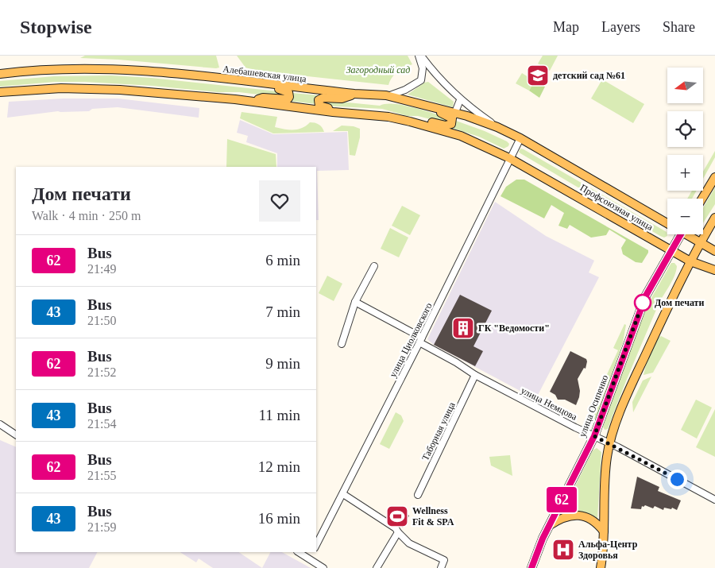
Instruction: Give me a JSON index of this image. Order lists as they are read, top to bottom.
{
  "streets": {
    "main road": ["Алебашевская улица", "Профсоюзная улица", "улица Осипенко"],
    "street": ["улица Циолковского", "улица Немцова", "Таборная улица"]
  },
  "crossings": [
    ["Алебашевская улица", "Профсоюзная улица"],
    ["Алебашевская улица", "улица Циолковского"],
    ["Профсоюзная улица", "улица Циолковского"],
    ["Профсоюзная улица", "улица Осипенко"],
    ["улица Циолковского", "улица Немцова"],
    ["улица Немцова", "улица Осипенко"],
    ["улица Немцова", "Таборная улица"]
  ],
  "parks": ["Загородный сад"],
  "places": {
    "school or university": ["детский сад №61"],
    "other": ["Дом печати"],
    "building": ["ГК \"Ведомости\""],
    "sports": ["Wellness Fit & SPA"],
    "hospital": ["Альфа-Центр Здоровья"]
  },
  "lines": ["bus line 62"],
  "north": "left",
  "page": {
    "header": "Stopwise",
    "nav": ["Map", "Layers", "Share"],
    "on_map": "62",
    "map_buttons": ["+", "−"],
    "heading": ["Дом печати", "Walk · 4 min · 250 m"],
    "list": [
      {
        "mark": "62",
        "name": "Bus",
        "note": "21:49",
        "value": "6 min"
      },
      {
        "mark": "43",
        "name": "Bus",
        "note": "21:50",
        "value": "7 min"
      },
      {
        "mark": "62",
        "name": "Bus",
        "note": "21:52",
        "value": "9 min"
      },
      {
        "mark": "43",
        "name": "Bus",
        "note": "21:54",
        "value": "11 min"
      },
      {
        "mark": "62",
        "name": "Bus",
        "note": "21:55",
        "value": "12 min"
      },
      {
        "mark": "43",
        "name": "Bus",
        "note": "21:59",
        "value": "16 min"
      }
    ]
  }
}
